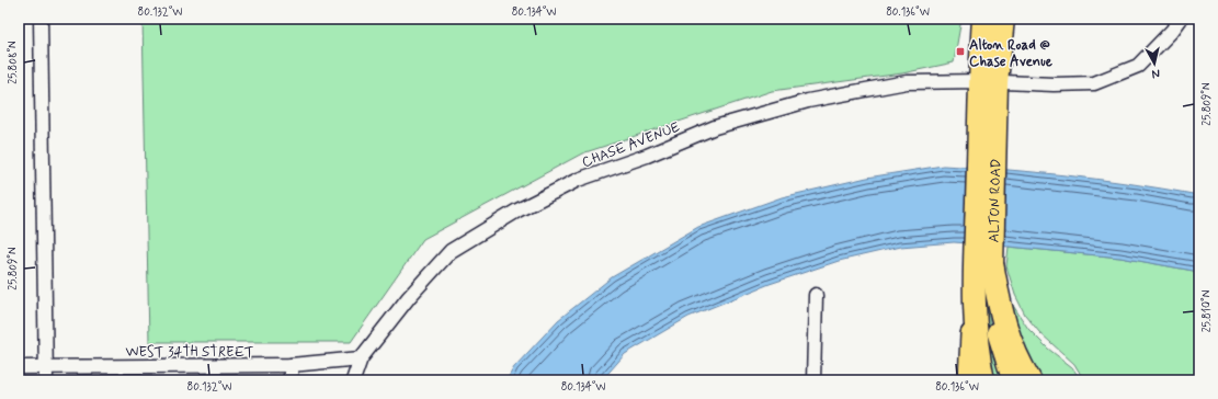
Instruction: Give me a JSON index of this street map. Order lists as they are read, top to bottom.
{
  "streets": {
    "highway": ["ALTON ROAD"],
    "street": ["CHASE AVENUE", "WEST 34TH STREET"]
  },
  "crossings": [
    ["CHASE AVENUE", "ALTON ROAD"],
    ["CHASE AVENUE", "WEST 34TH STREET"]
  ],
  "places": {
    "transit": ["Alton Road @ Chase Avenue"]
  },
  "north": "bottom",
  "coordinates": [
    "80.132°W",
    "80.134°W",
    "80.136°W",
    "25.808°N",
    "25.809°N",
    "25.810°N"
  ]
}
